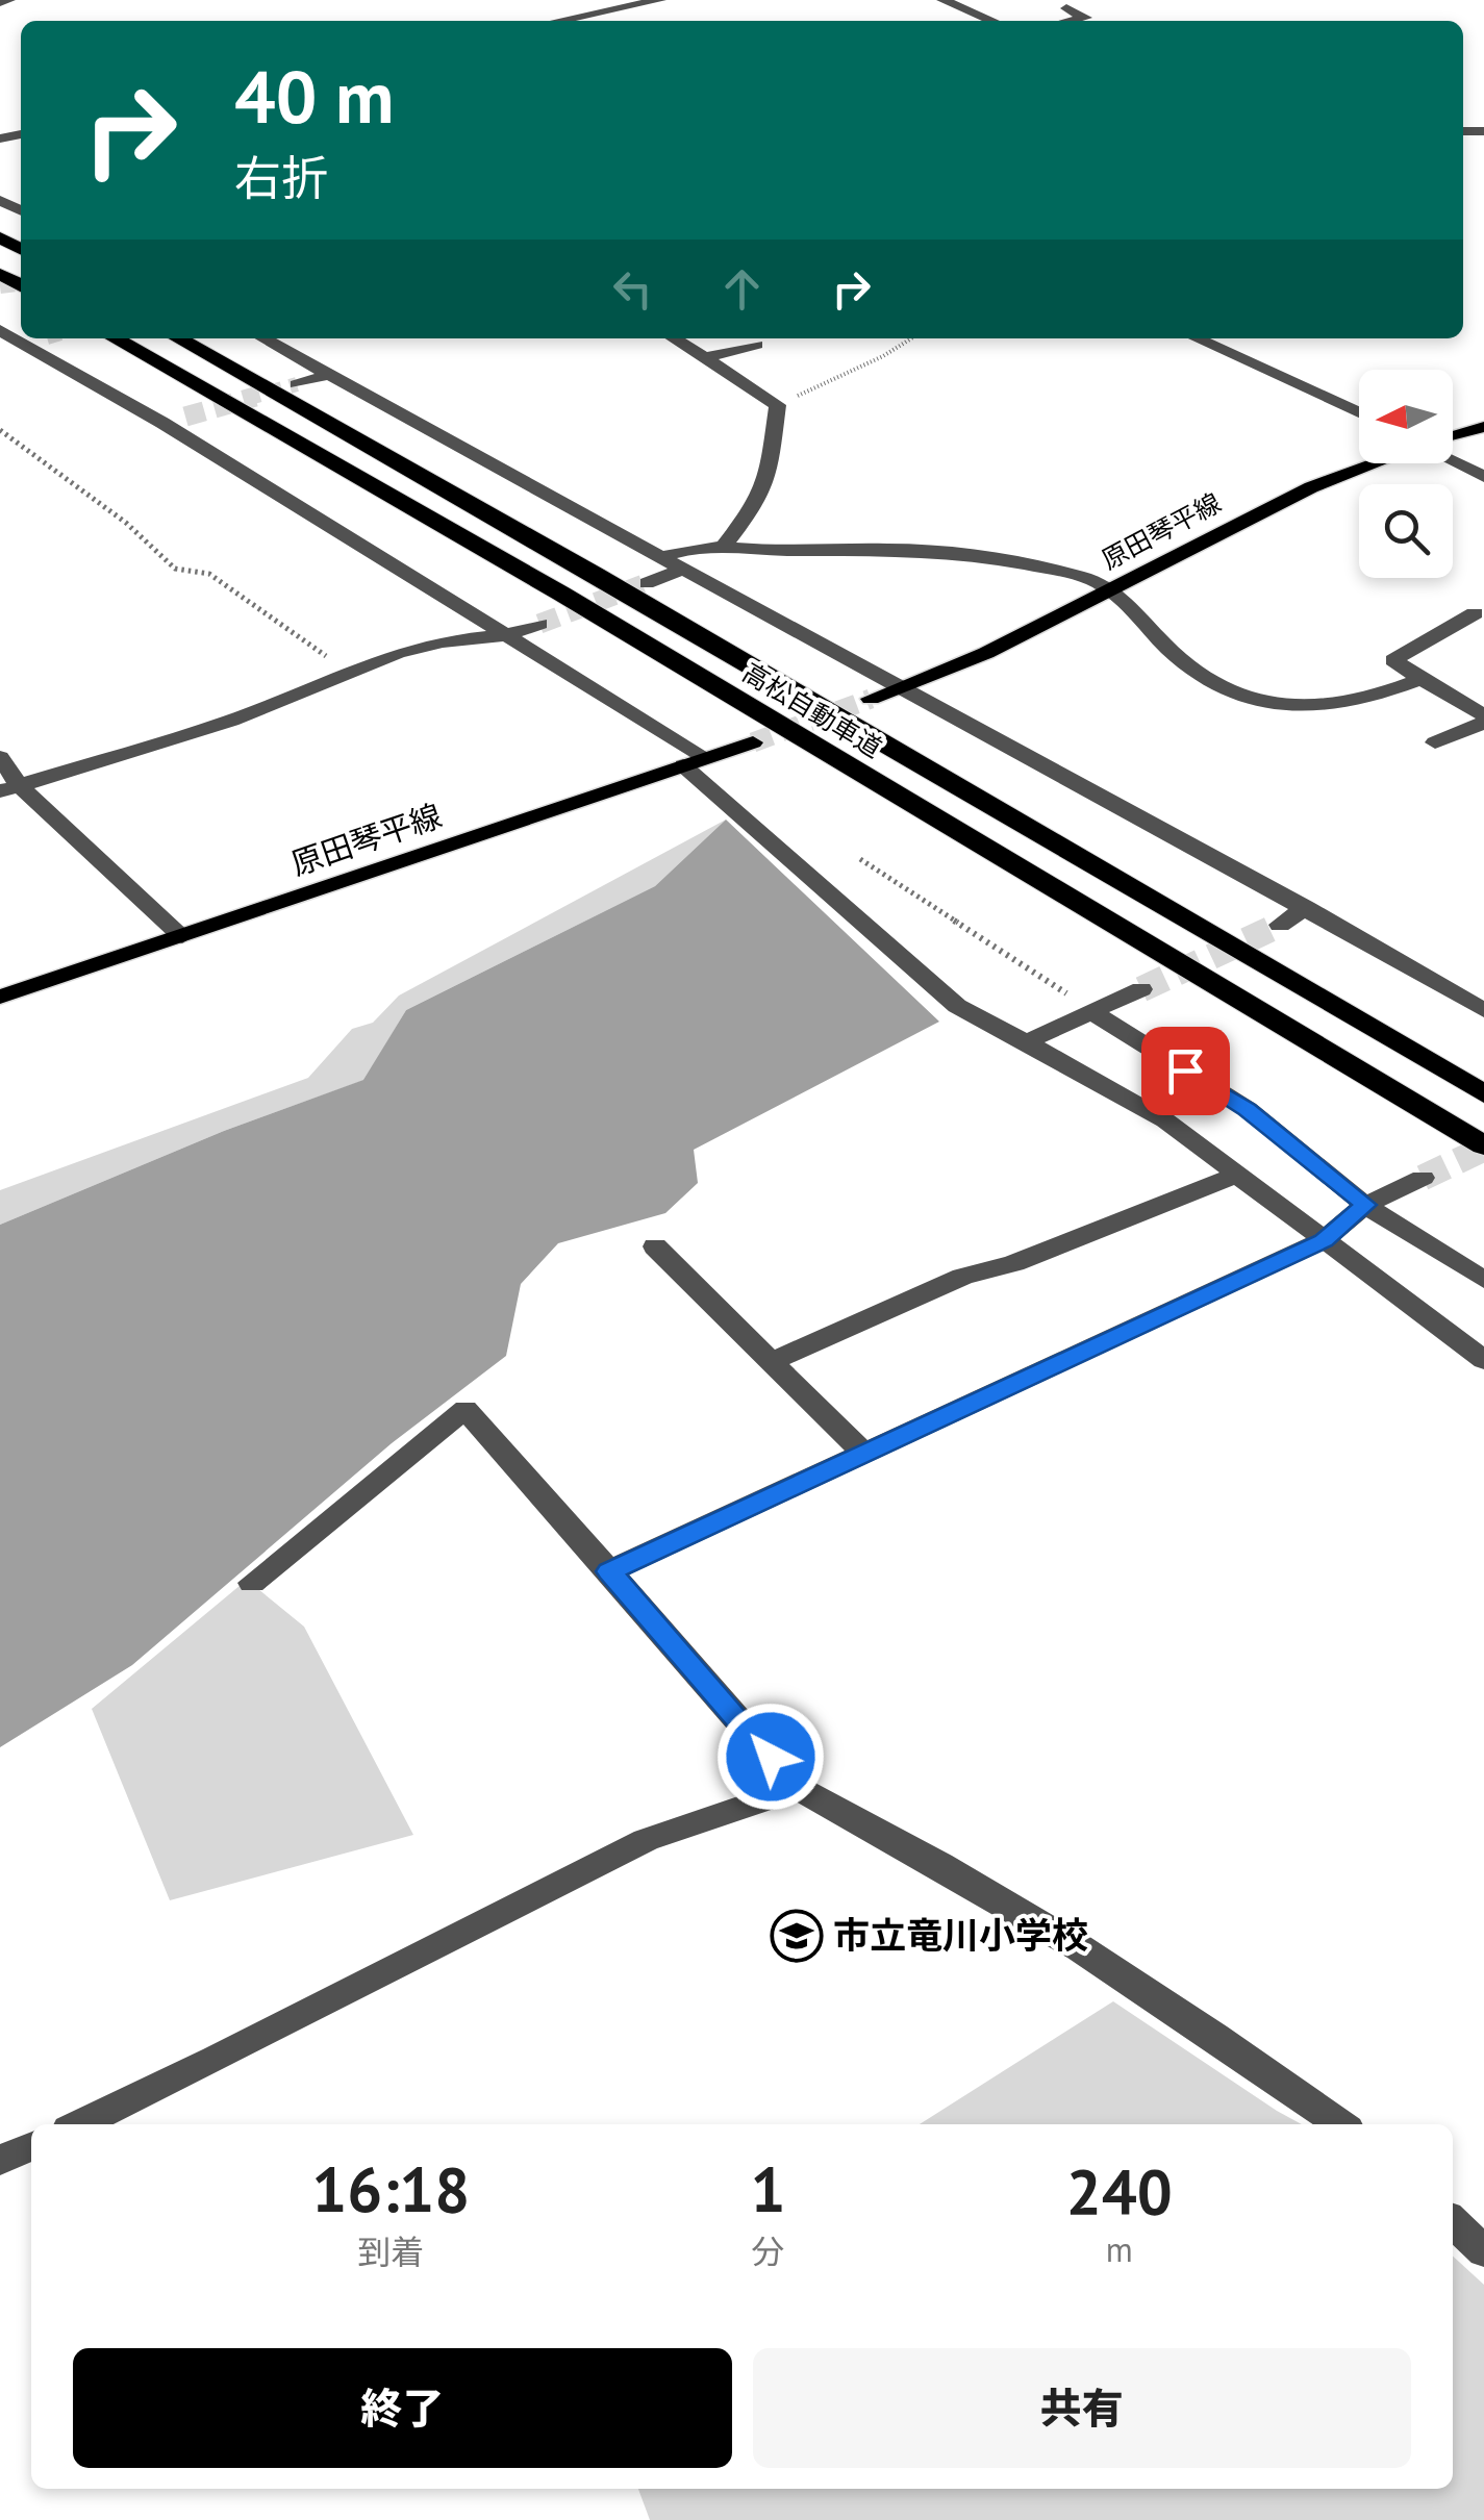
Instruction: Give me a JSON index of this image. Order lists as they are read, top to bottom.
{
  "streets": {
    "highway": ["高松自動車道"],
    "main road": ["原田琴平線"]
  },
  "places": {
    "school or university": ["市立竜川小学校"]
  },
  "north": "left",
  "page": {
    "turn": ["40 m", "右折"],
    "eta": [
      "16:18",
      "到着",
      "1",
      "分",
      "240",
      "m"
    ],
    "buttons": ["終了", "共有"]
  }
}
